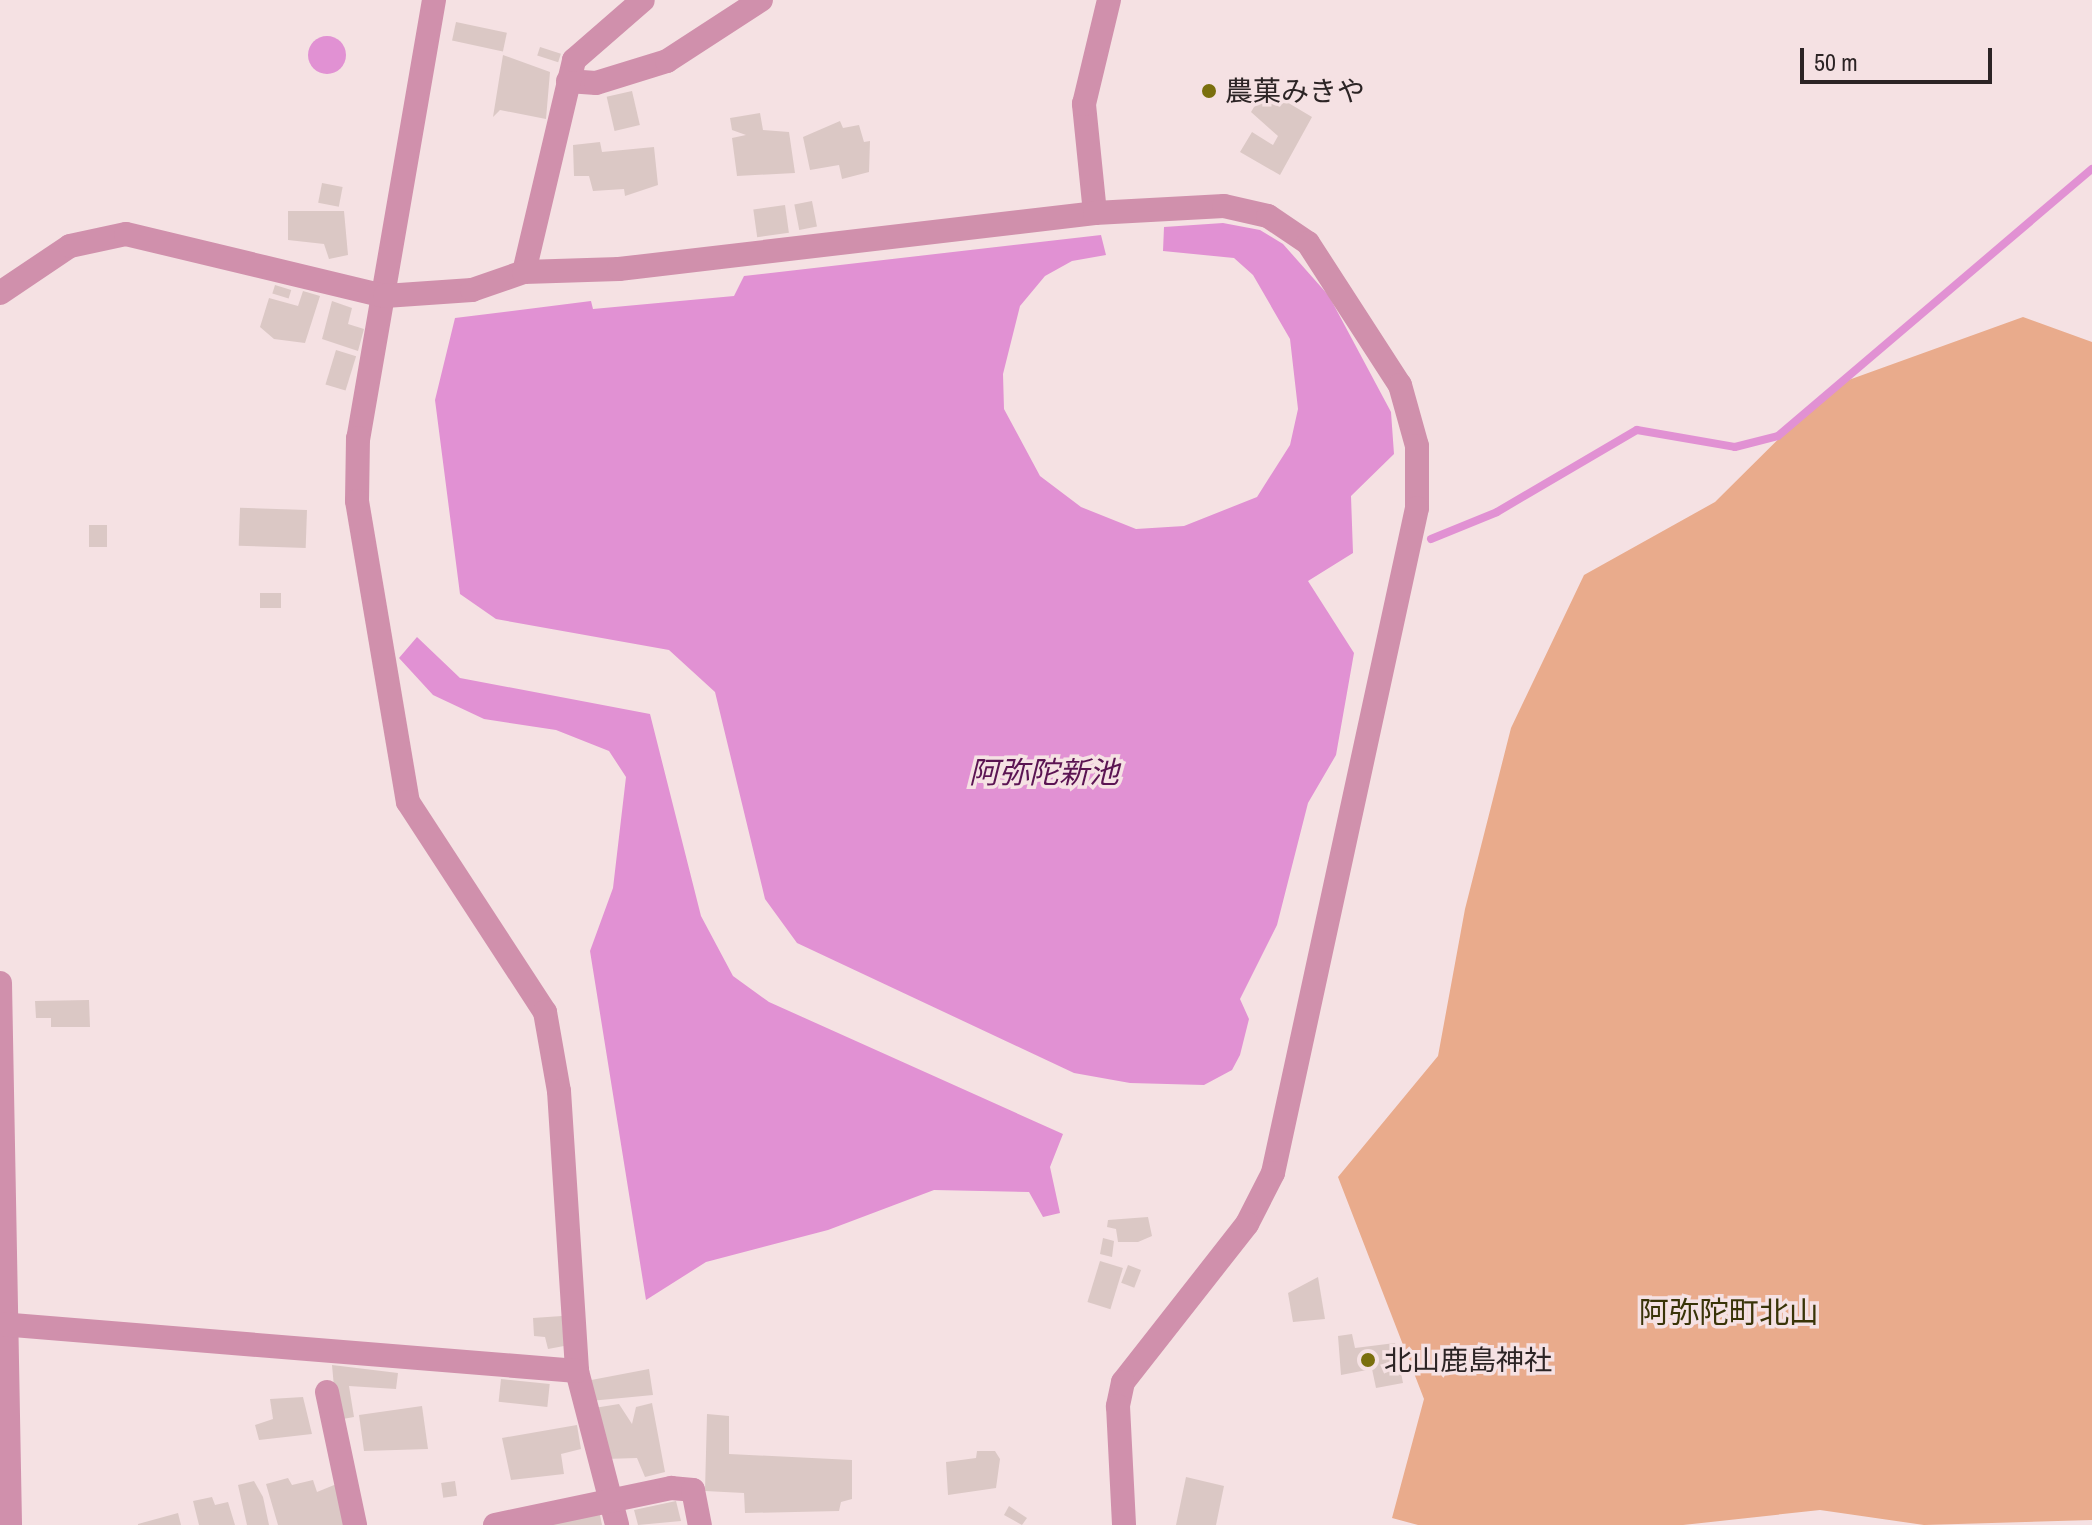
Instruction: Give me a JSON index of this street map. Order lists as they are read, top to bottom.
{
  "districts": ["阿弥陀町北山"],
  "water": ["阿弥陀新池"],
  "places": ["農菓みきや", "北山鹿島神社"],
  "scale_bar": "50 m"
}
